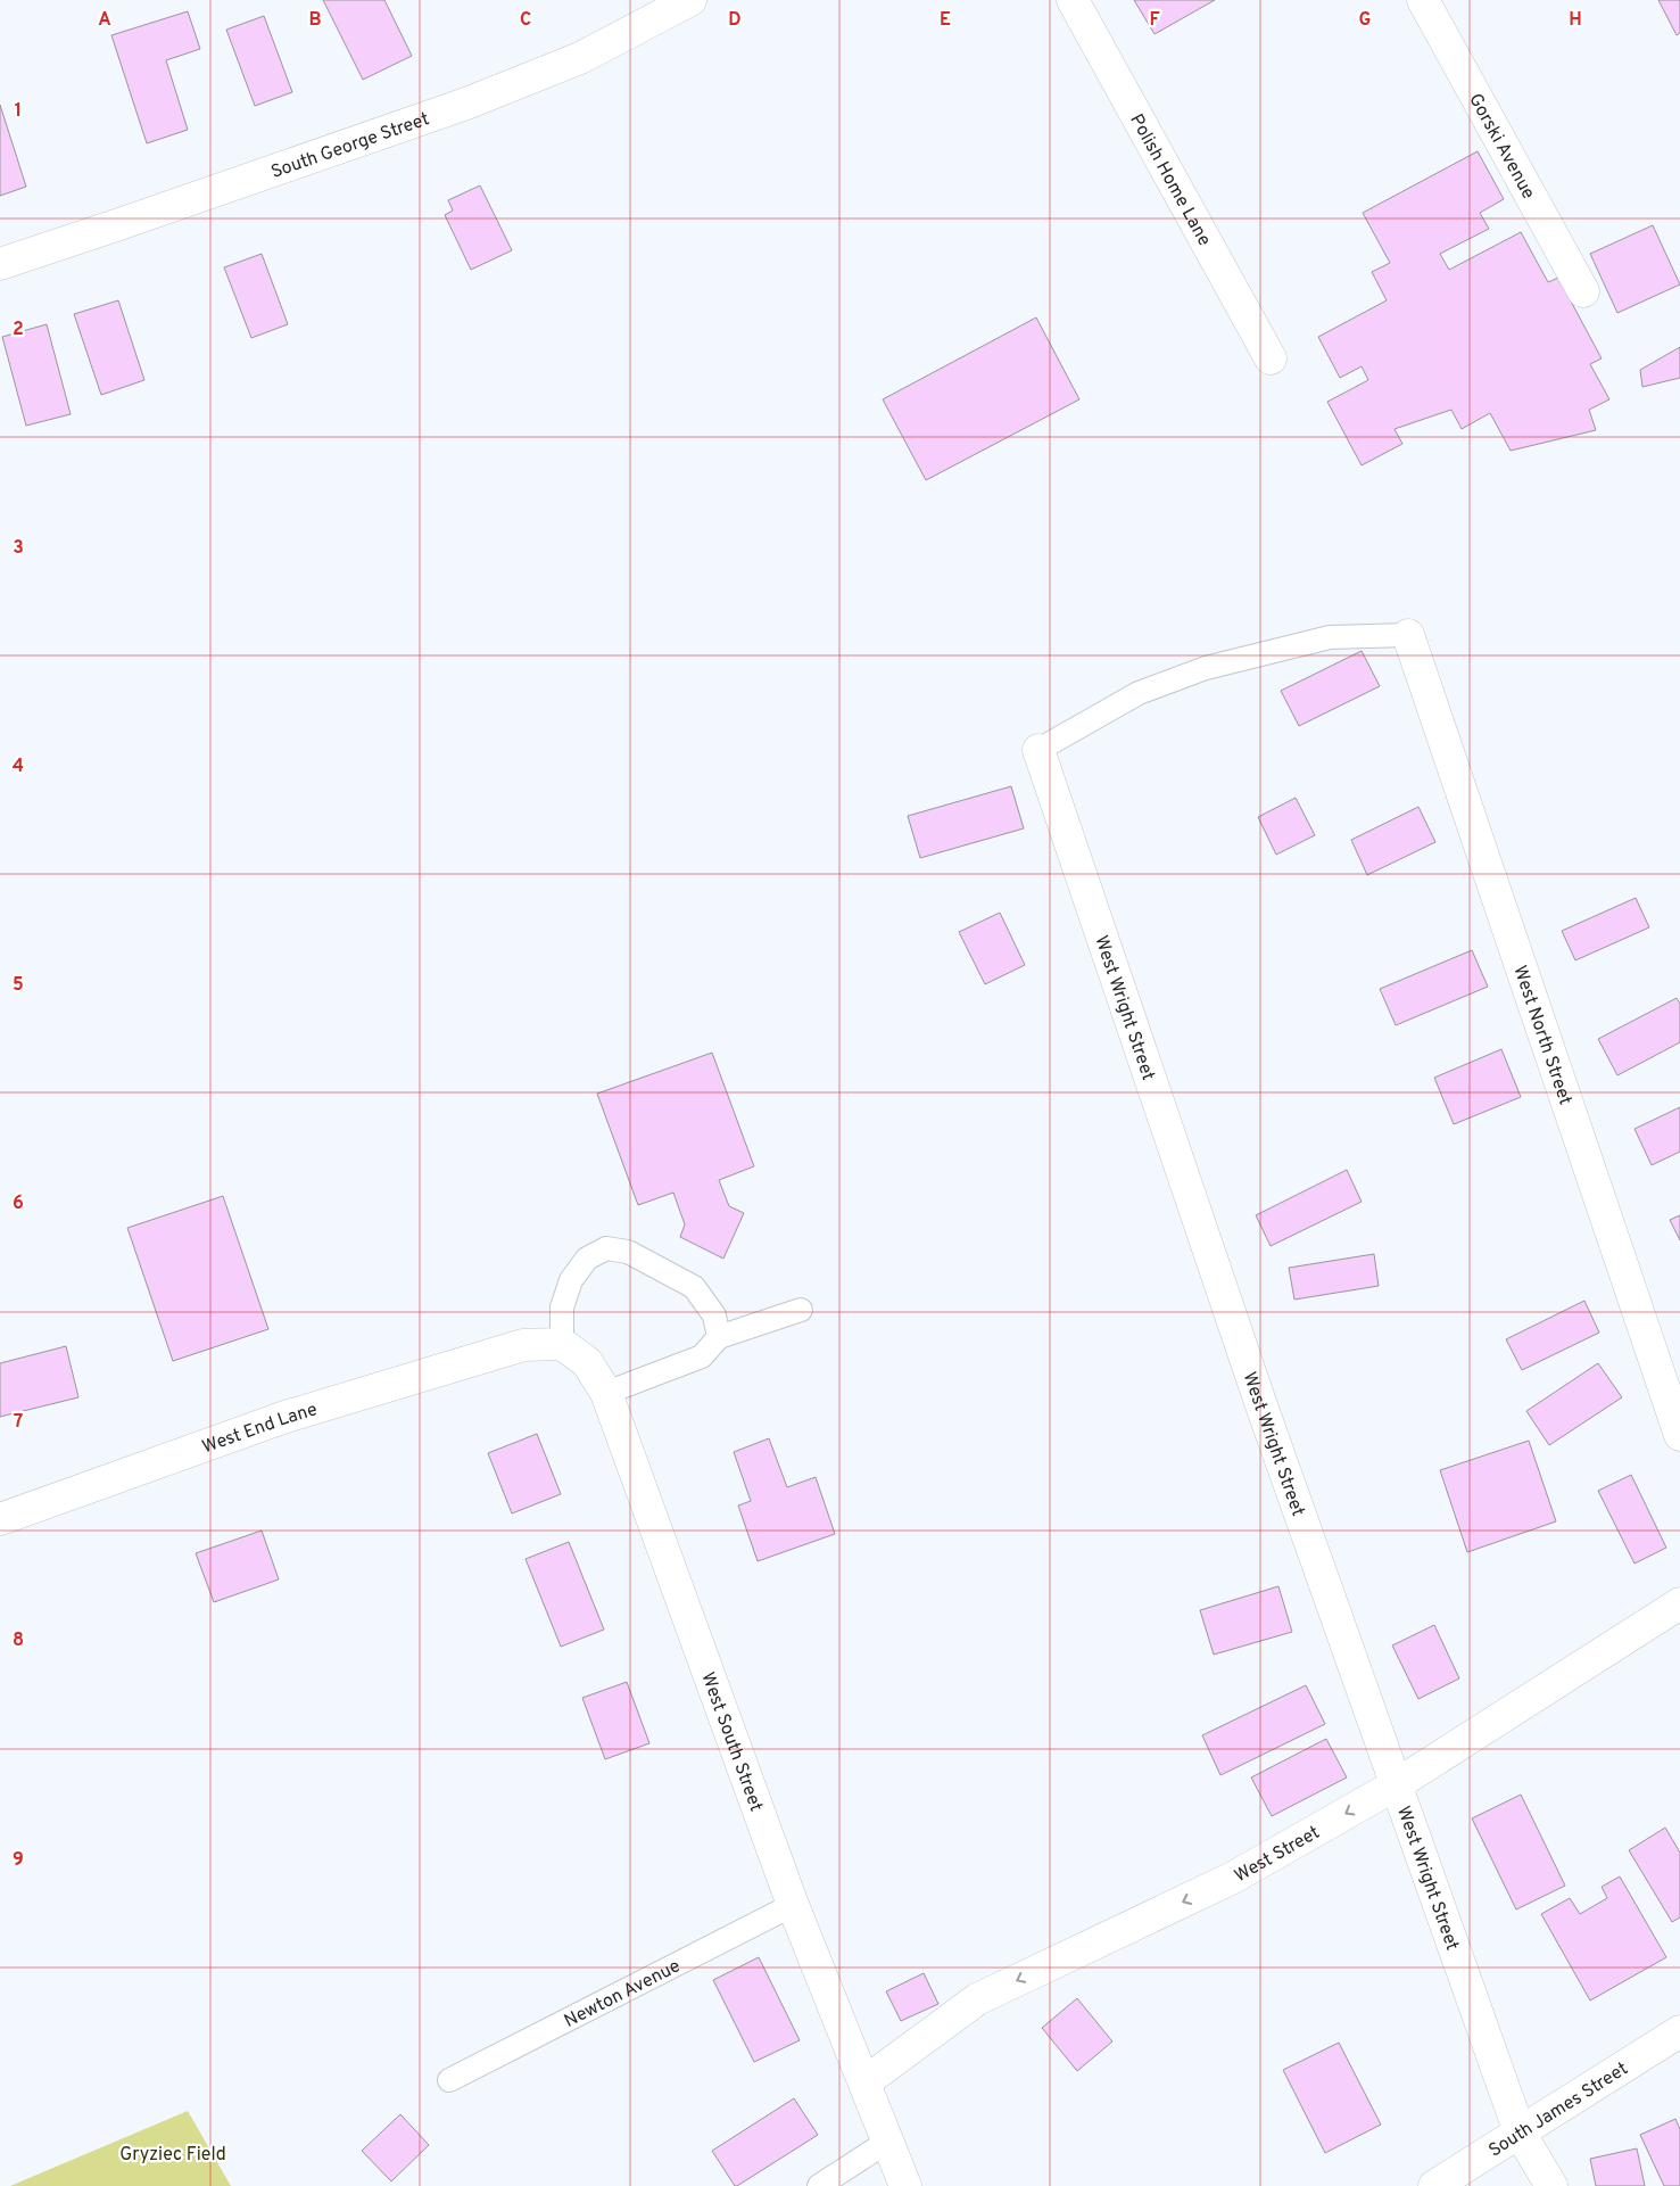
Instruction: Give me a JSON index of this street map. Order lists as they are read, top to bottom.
{
  "streets": {
    "street": [
      "South George Street",
      "Gorski Avenue",
      "Polish Home Lane",
      "West Wright Street",
      "West North Street",
      "West End Lane",
      "West South Street",
      "West Street",
      "South James Street"
    ],
    "lane": ["Newton Avenue"]
  },
  "crossings": [
    ["West Wright Street", "West Street"],
    ["West Wright Street", "South James Street"],
    ["West End Lane", "West South Street"],
    ["West South Street", "West Street"],
    ["West South Street", "Newton Avenue"]
  ],
  "one_way": ["West Street"],
  "parks": ["Gryziec Field"],
  "grid": {
    "columns": [
      "A",
      "B",
      "C",
      "D",
      "E",
      "F",
      "G",
      "H"
    ],
    "rows": [
      "1",
      "2",
      "3",
      "4",
      "5",
      "6",
      "7",
      "8",
      "9"
    ]
  }
}
